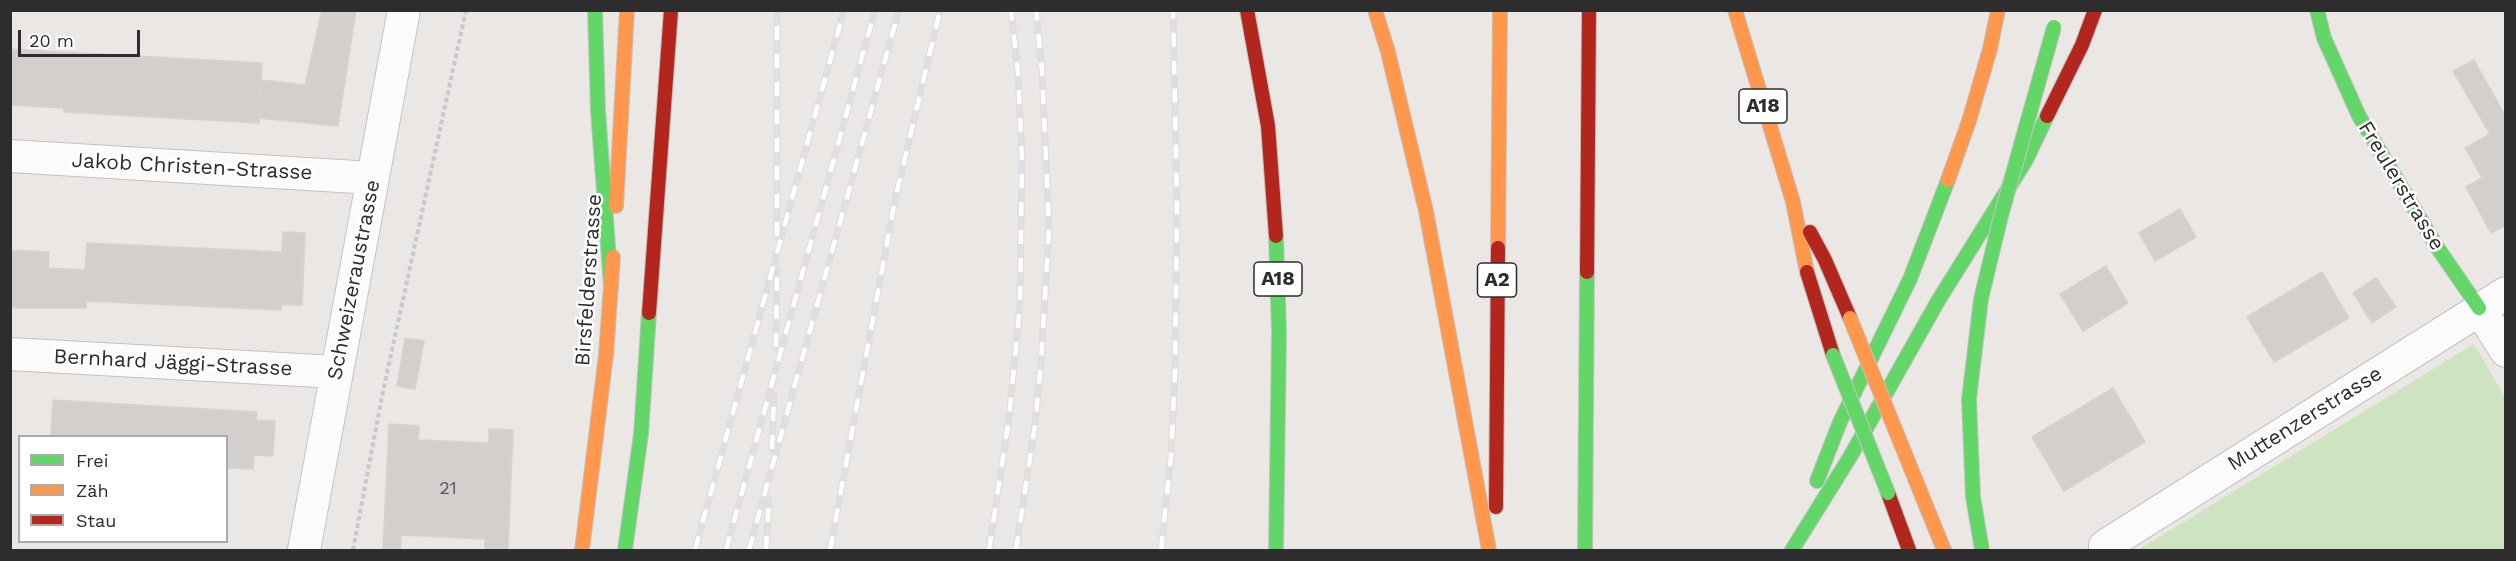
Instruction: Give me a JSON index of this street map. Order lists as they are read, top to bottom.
{
  "streets": {
    "main road": [
      "A18",
      "Freulerstrasse",
      "Birsfelderstrasse",
      "A2"
    ],
    "street": [
      "Jakob Christen-Strasse",
      "Schweizeraustrasse",
      "Bernhard Jäggi-Strasse",
      "Muttenzerstrasse"
    ]
  },
  "crossings": [
    ["Jakob Christen-Strasse", "Schweizeraustrasse"],
    ["Freulerstrasse", "Muttenzerstrasse"],
    ["Schweizeraustrasse", "Bernhard Jäggi-Strasse"]
  ],
  "house_numbers": ["21"],
  "legend": ["Frei", "Zäh", "Stau"],
  "scale_bar": "20 m"
}
